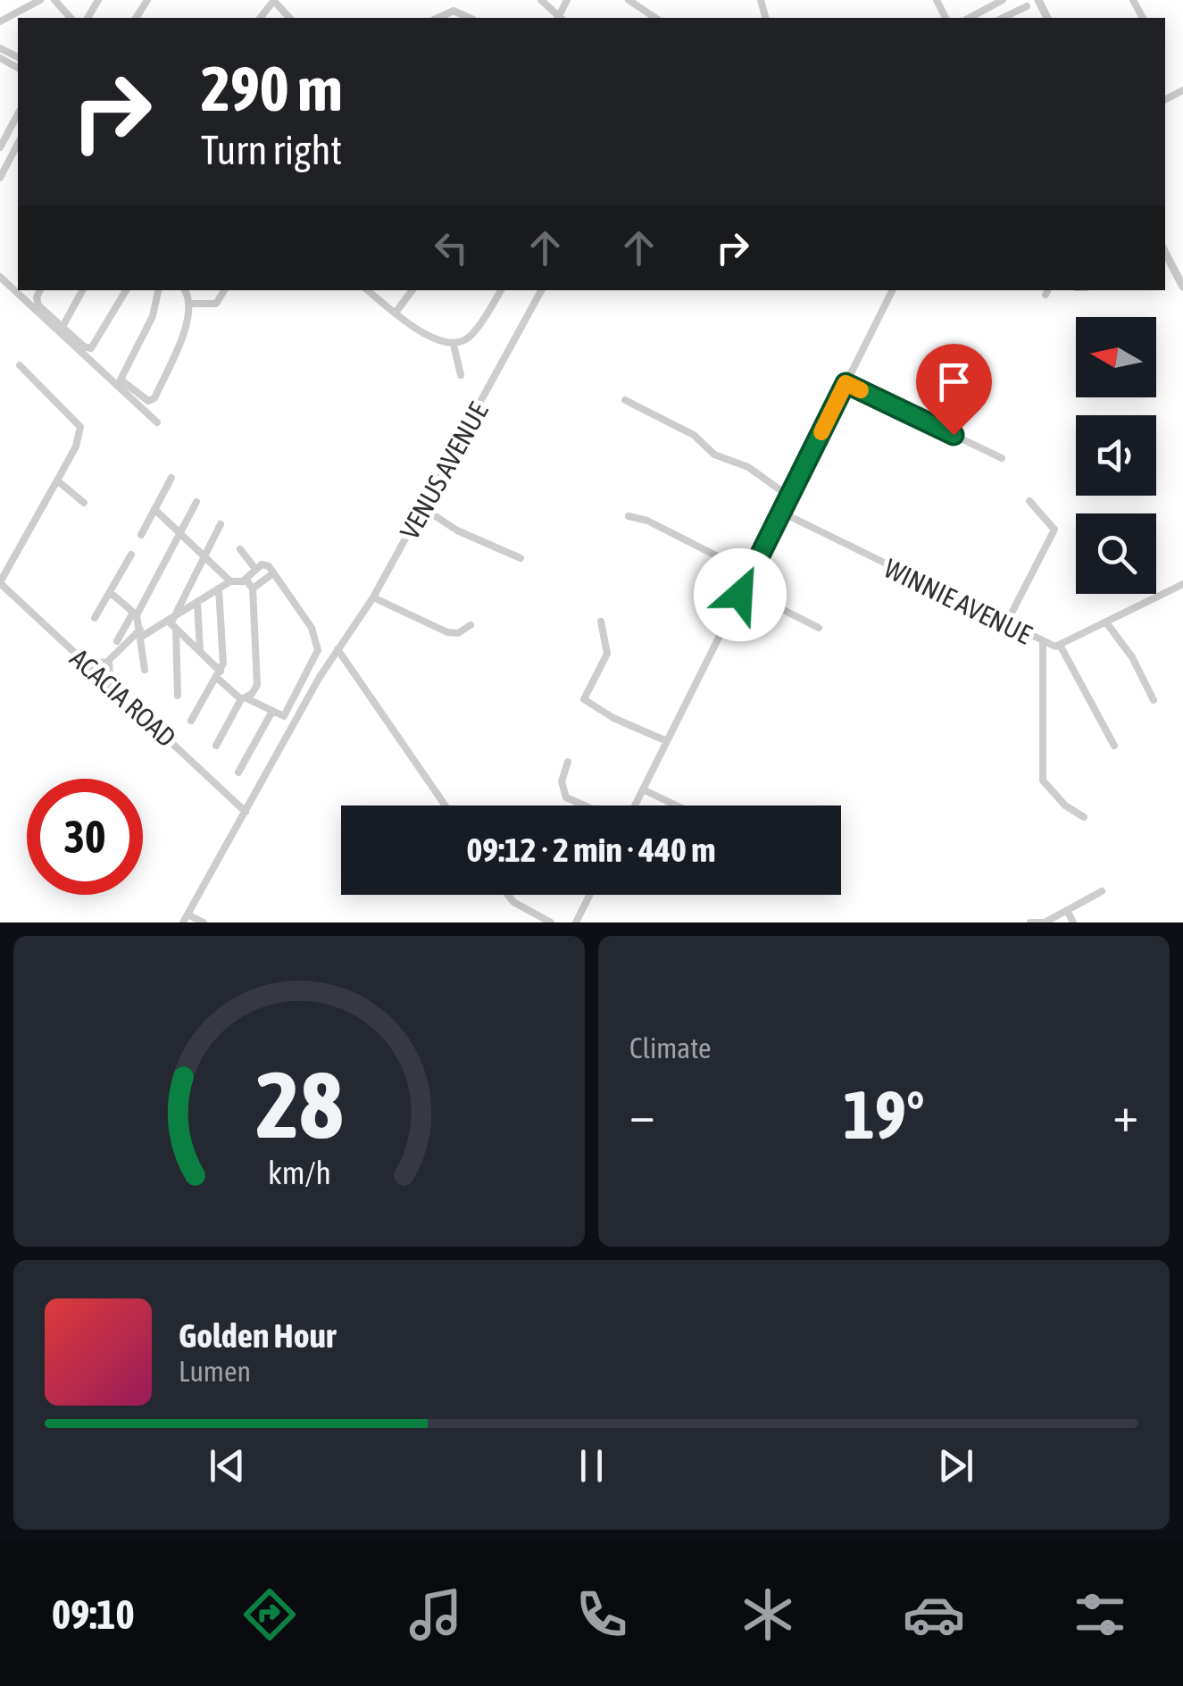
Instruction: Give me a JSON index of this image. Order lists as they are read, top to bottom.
{
  "streets": {
    "street": ["VENUS AVENUE", "WINNIE AVENUE", "ACACIA ROAD"]
  },
  "crossings": [
    ["VENUS AVENUE", "ACACIA ROAD"]
  ],
  "north": "left",
  "page": {
    "turn": ["290 m", "Turn right"],
    "limit": "30",
    "trip": "09:12 · 2 min · 440 m",
    "tile": "Climate",
    "heat": ["−", "19°", "+"],
    "song": ["Golden Hour", "Lumen"],
    "tabs": "09:10",
    "gauge": ["28", "km/h"]
  }
}
